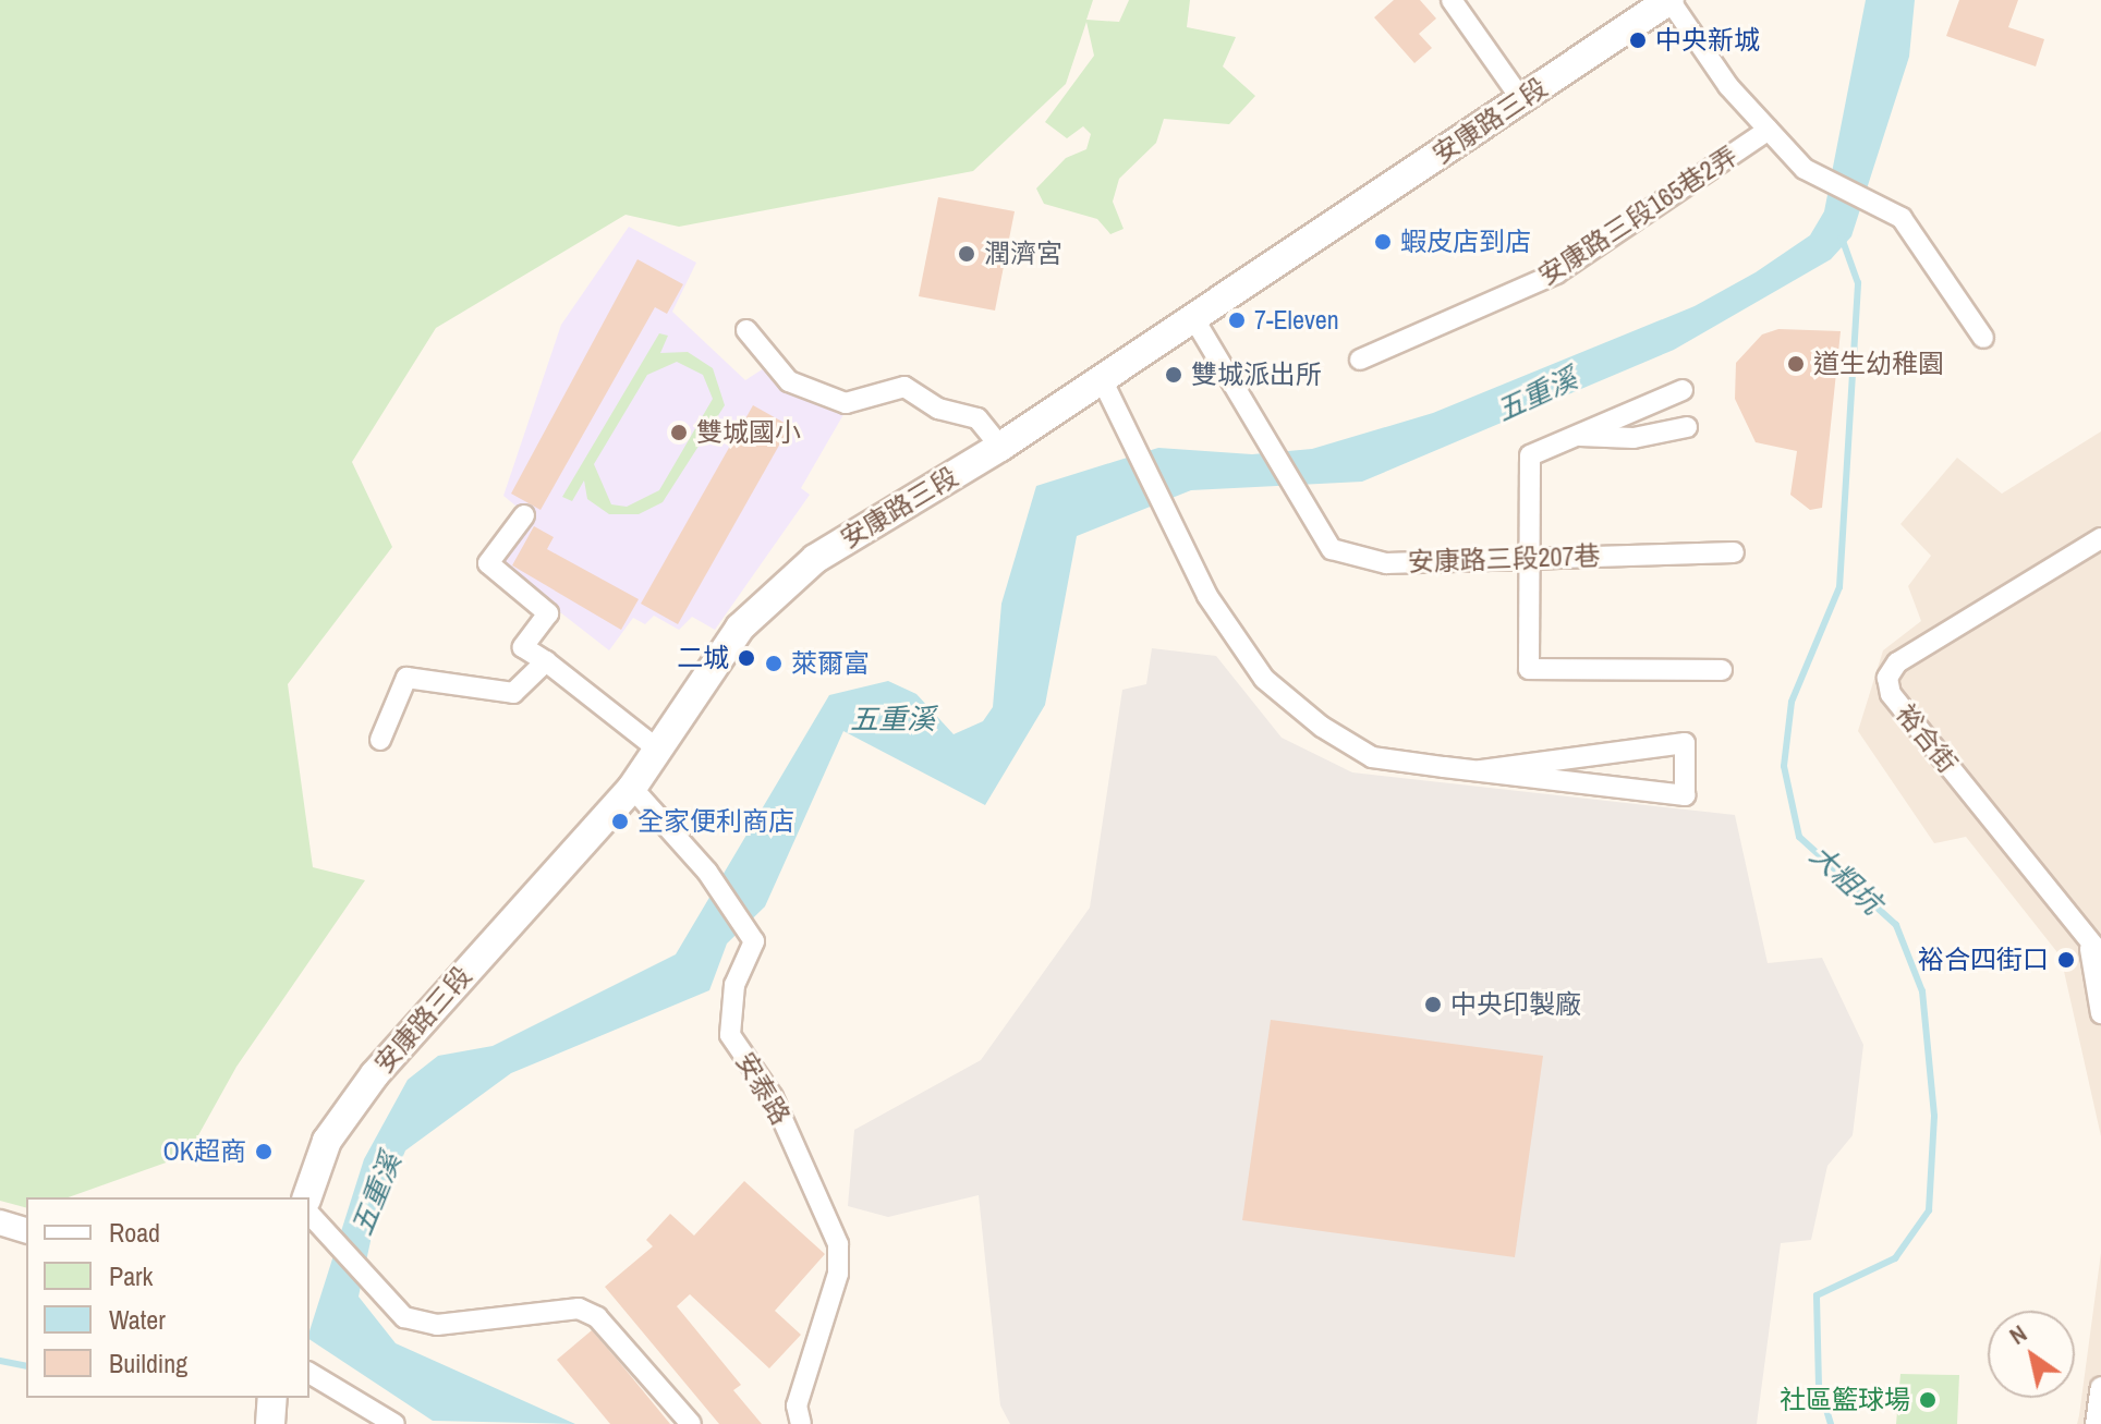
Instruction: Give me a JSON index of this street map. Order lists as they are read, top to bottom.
{
  "streets": {
    "main road": ["安康路三段"],
    "street": [
      "安康路三段165巷2弄",
      "安康路三段207巷",
      "裕合街",
      "安泰路"
    ]
  },
  "crossings": [
    ["安康路三段", "安康路三段207巷"],
    ["安康路三段", "安泰路"]
  ],
  "water": ["五重溪", "大粗坑"],
  "places": [
    "中央新城",
    "蝦皮店到店",
    "潤濟宮",
    "7-Eleven",
    "道生幼稚園",
    "雙城派出所",
    "雙城國小",
    "二城",
    "萊爾富",
    "全家便利商店",
    "裕合四街口",
    "中央印製廠",
    "OK超商",
    "社區籃球場"
  ],
  "legend": [
    "Road",
    "Park",
    "Water",
    "Building"
  ],
  "north": "top left"
}
